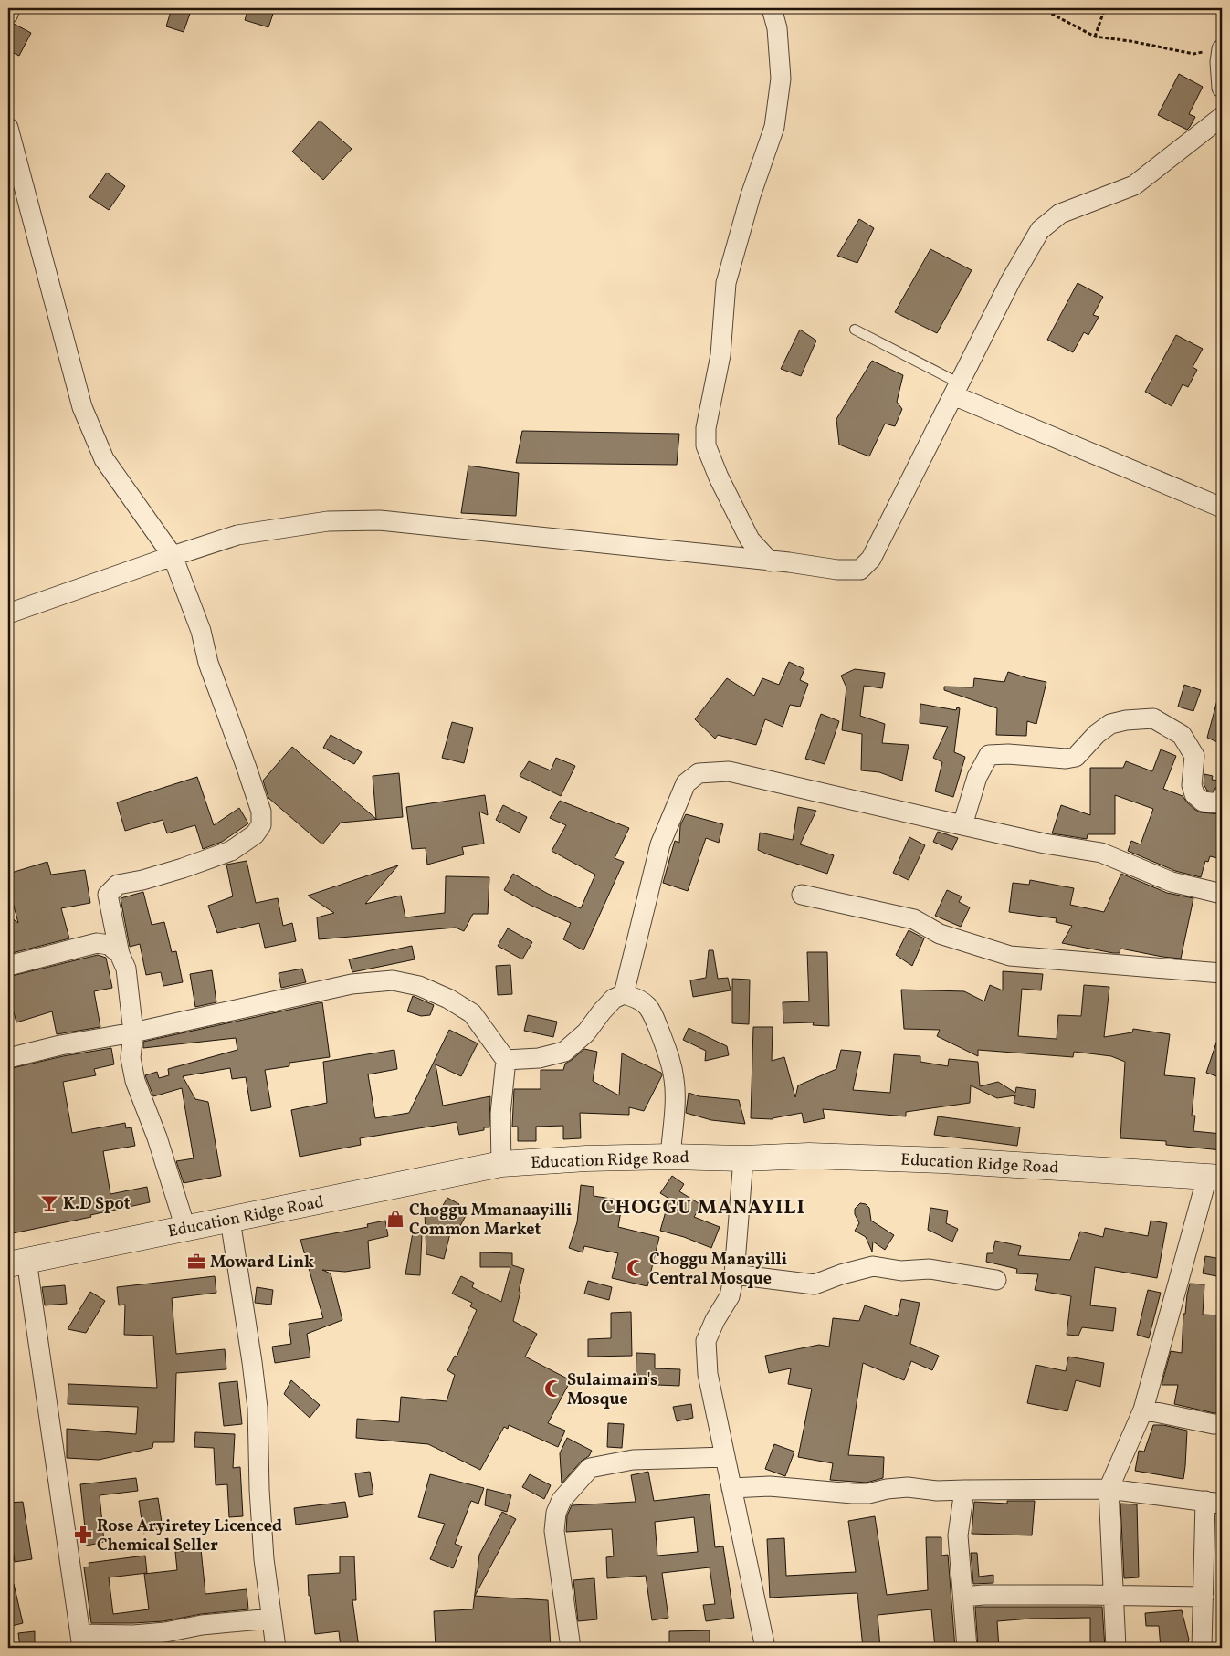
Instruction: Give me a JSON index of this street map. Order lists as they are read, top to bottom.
{
  "streets": {
    "main road": ["Education Ridge Road"]
  },
  "districts": ["CHOGGU MANAYILI"],
  "places": {
    "bar": ["K.D Spot"],
    "shop": ["Choggu Mmanaayilli Common Market"],
    "office": ["Moward Link"],
    "mosque": ["Choggu Manayilli Central Mosque", "Sulaimain's Mosque"],
    "pharmacy": ["Rose Aryiretey Licenced Chemical Seller"]
  }
}
